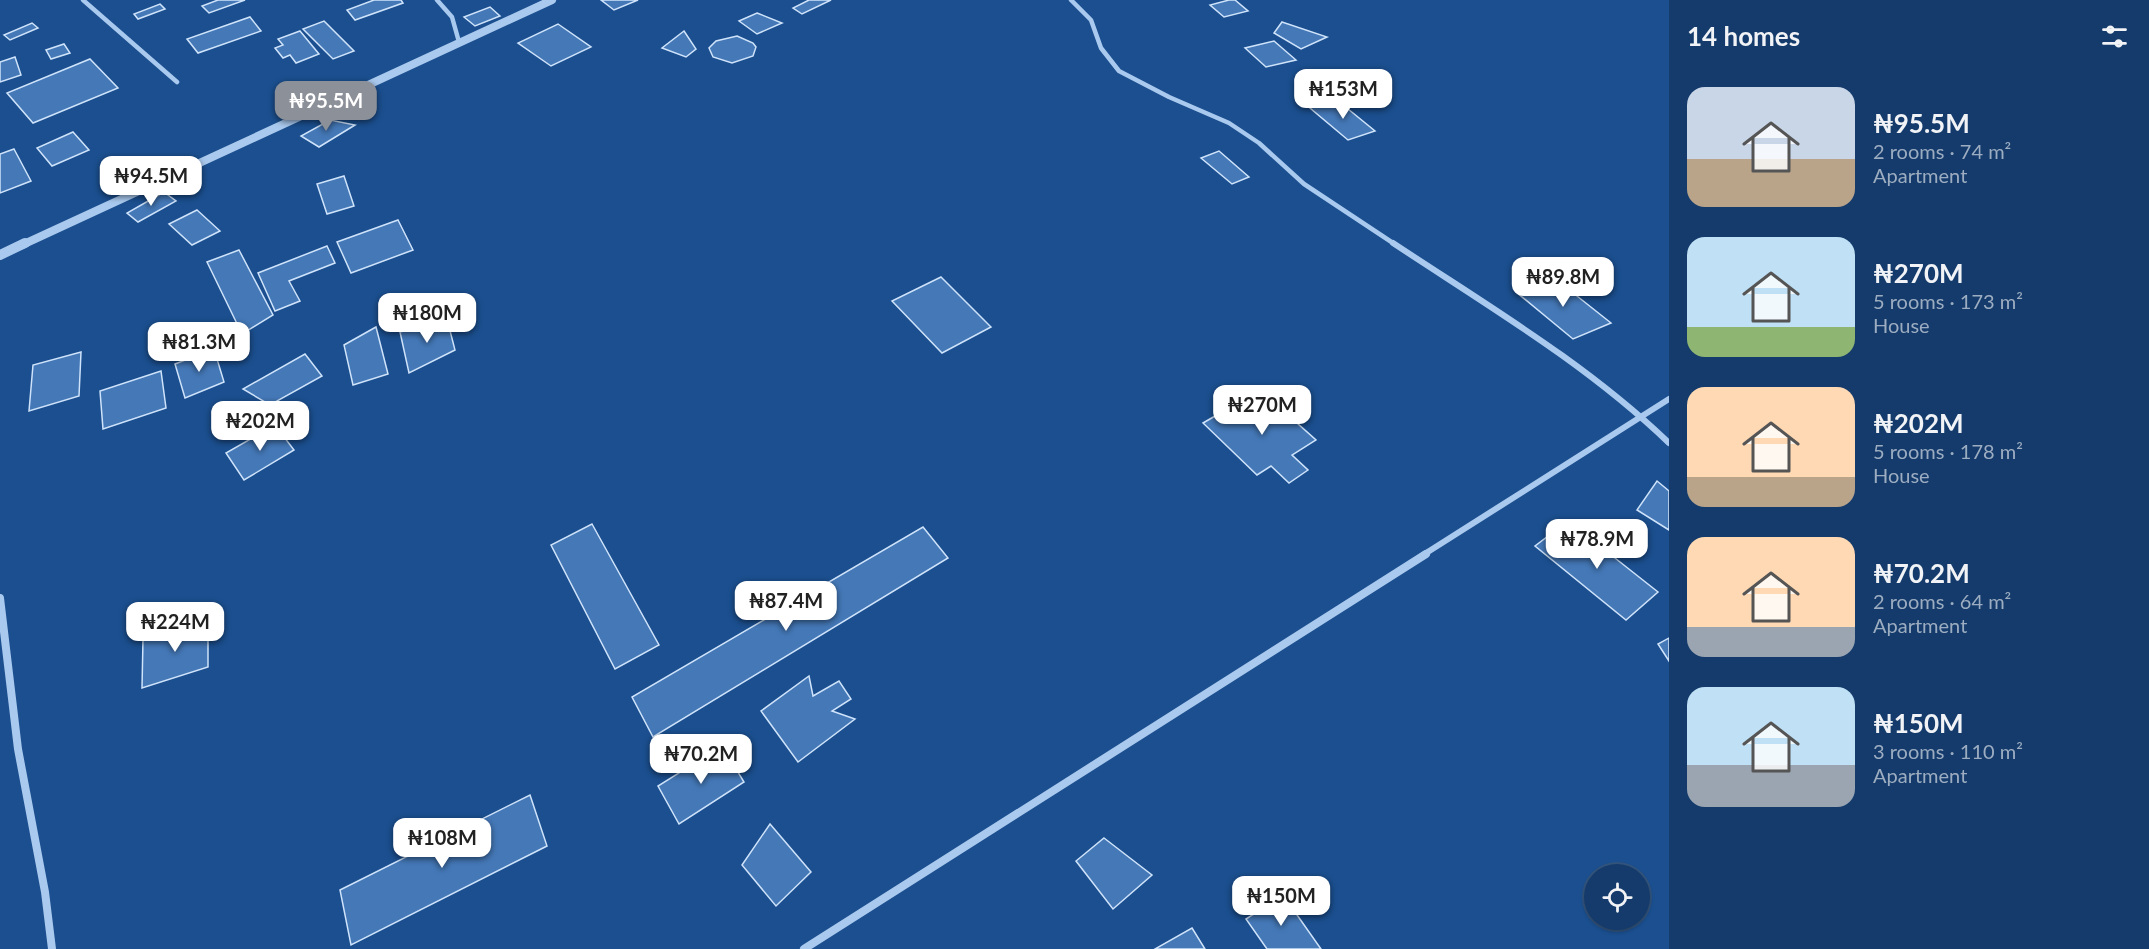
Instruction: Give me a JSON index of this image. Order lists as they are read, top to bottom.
{
  "page": {
    "heading": "14 homes",
    "price": [
      "₦153M",
      "₦95.5M",
      "₦94.5M",
      "₦89.8M",
      "₦180M",
      "₦81.3M",
      "₦270M",
      "₦202M",
      "₦78.9M",
      "₦87.4M",
      "₦224M",
      "₦70.2M",
      "₦108M",
      "₦150M"
    ],
    "list": [
      {
        "name": "₦95.5M",
        "note": "2 rooms · 74 m² · Apartment"
      },
      {
        "name": "₦270M",
        "note": "5 rooms · 173 m² · House"
      },
      {
        "name": "₦202M",
        "note": "5 rooms · 178 m² · House"
      },
      {
        "name": "₦70.2M",
        "note": "2 rooms · 64 m² · Apartment"
      },
      {
        "name": "₦150M",
        "note": "3 rooms · 110 m² · Apartment"
      }
    ]
  }
}
